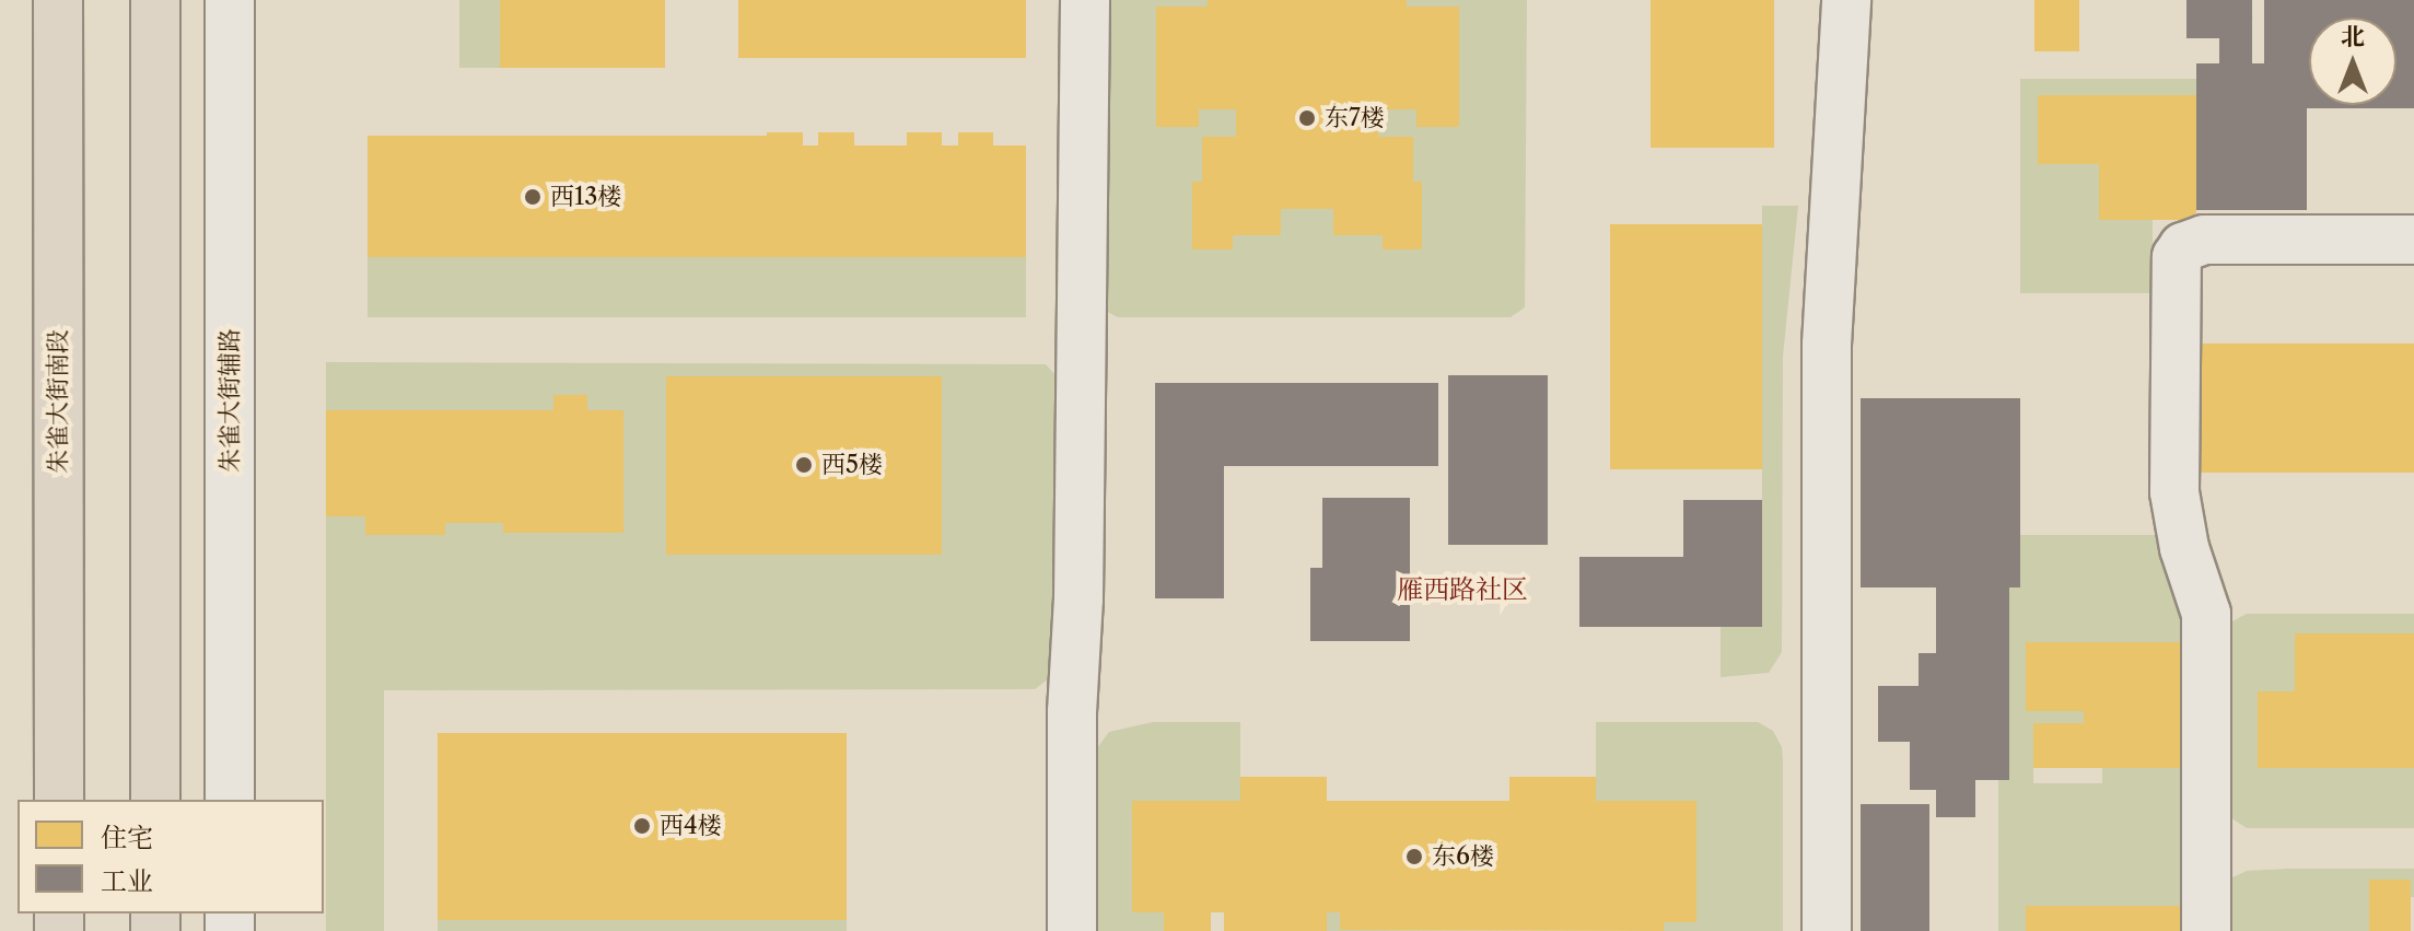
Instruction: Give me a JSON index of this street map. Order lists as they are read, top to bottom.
{
  "streets": {
    "main road": ["朱雀大街南段"],
    "street": ["朱雀大街辅路"]
  },
  "districts": ["雁西路社区"],
  "places": [
    "东7楼",
    "西13楼",
    "西5楼",
    "西4楼",
    "东6楼"
  ],
  "legend": ["住宅", "工业"],
  "north": "top"
}
